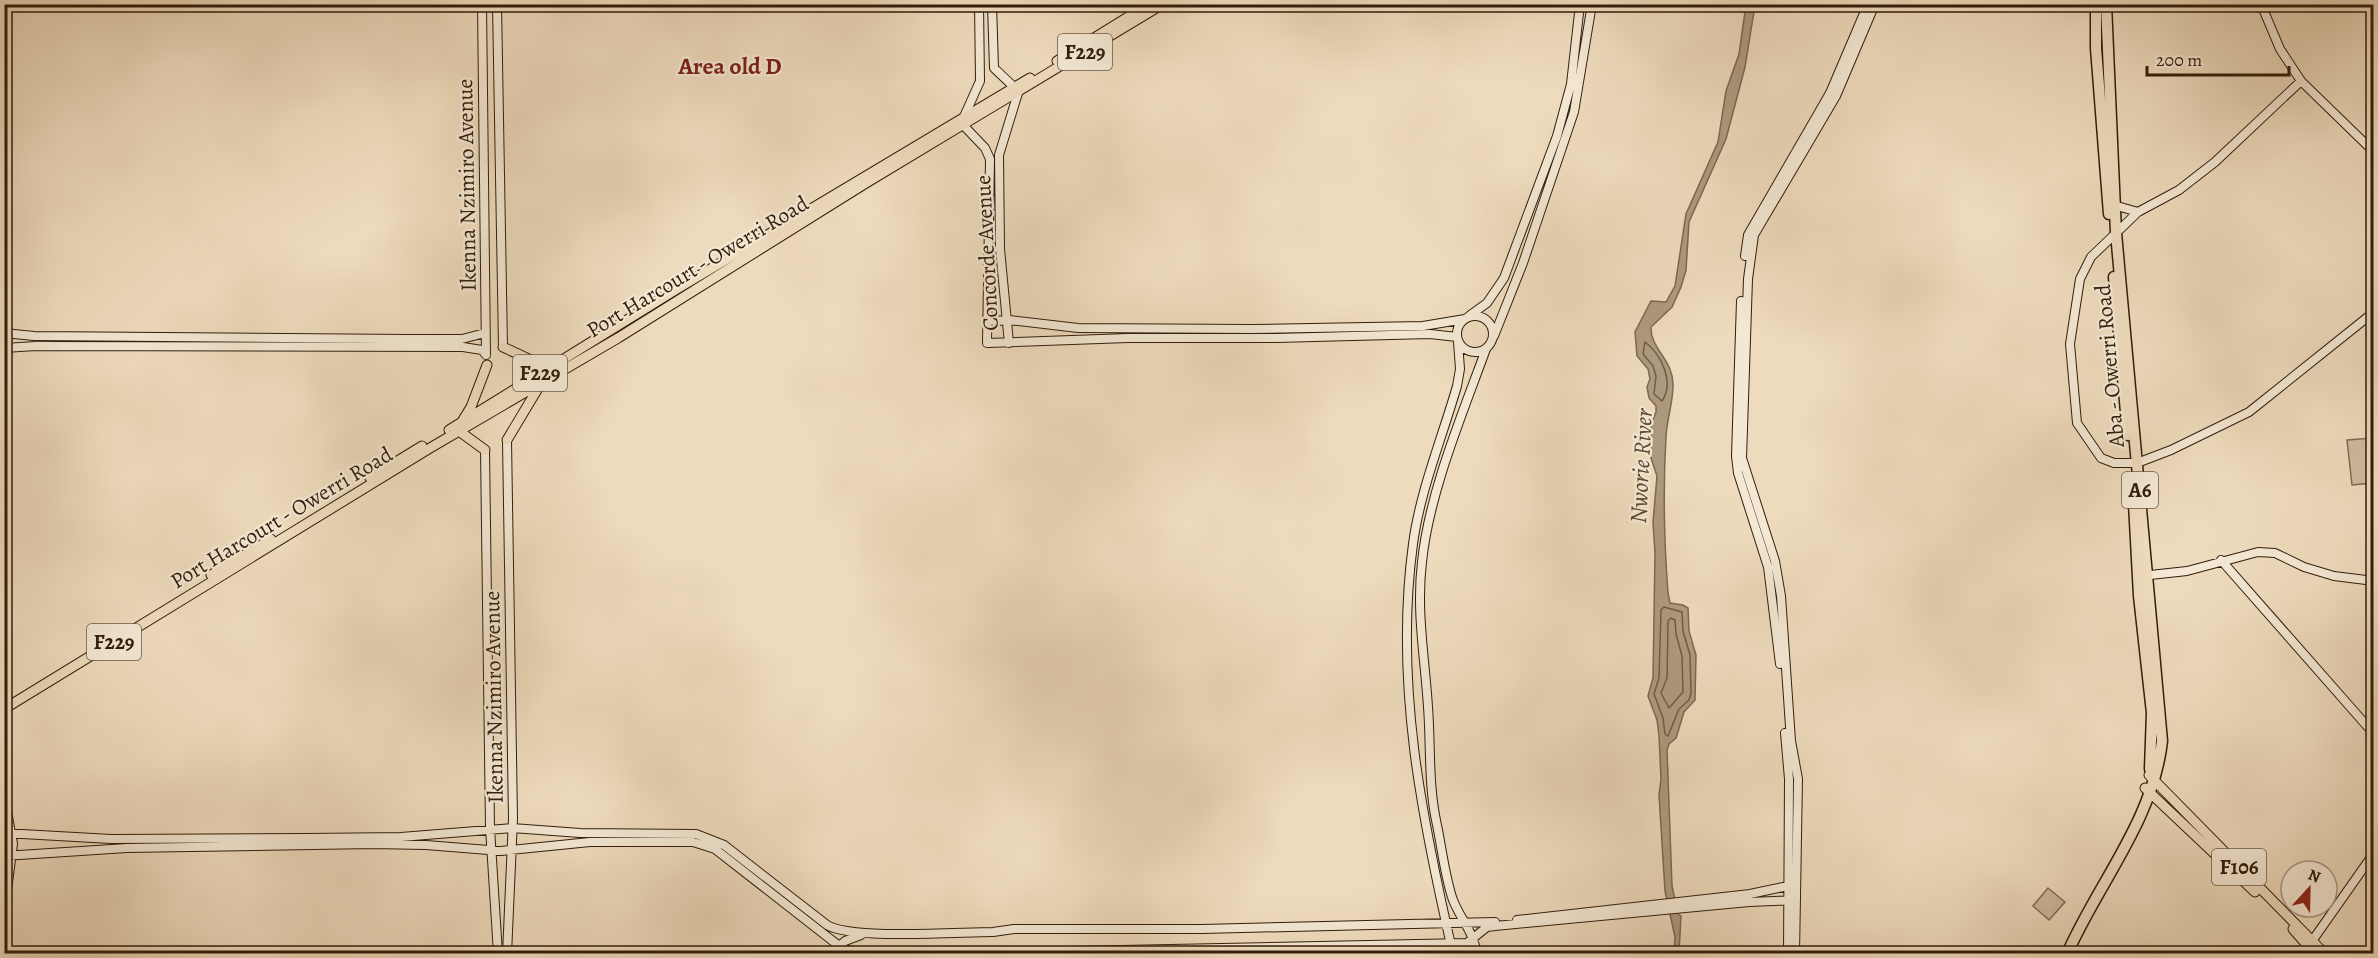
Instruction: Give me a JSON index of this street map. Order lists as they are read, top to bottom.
{
  "streets": {
    "highway": ["Aba - Owerri Road", "A6"],
    "main road": ["F229", "Port Harcourt - Owerri Road", "F106"],
    "street": ["Ikenna Nzimiro Avenue", "Concorde Avenue"]
  },
  "crossings": [
    ["Concorde Avenue", "Port Harcourt - Owerri Road"],
    ["Aba - Owerri Road", "F106"]
  ],
  "districts": ["Area old D"],
  "water": ["Nworie River"],
  "scale_bar": "200 m",
  "north": "top"
}
